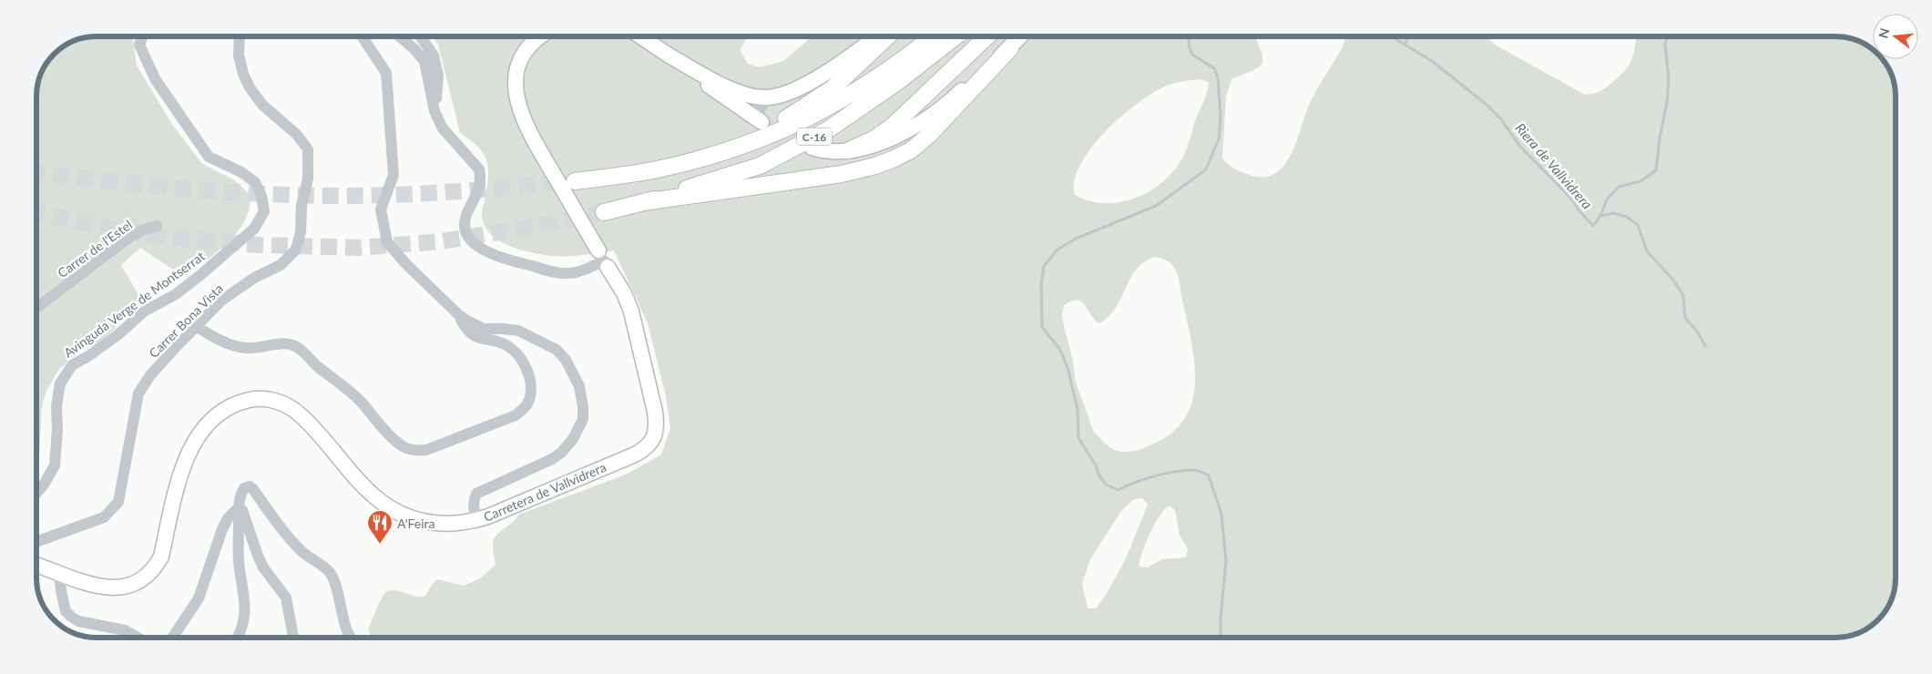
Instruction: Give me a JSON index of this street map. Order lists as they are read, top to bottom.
{
  "streets": {
    "highway": ["C-16"],
    "main road": ["Carretera de Vallvidrera"],
    "street": ["Carrer de l'Estel", "Avinguda Verge de Montserrat", "Carrer Bona Vista"]
  },
  "water": ["Riera de Vallvidrera"],
  "places": {
    "restaurant": ["A'Feira"]
  },
  "north": "left"
}
